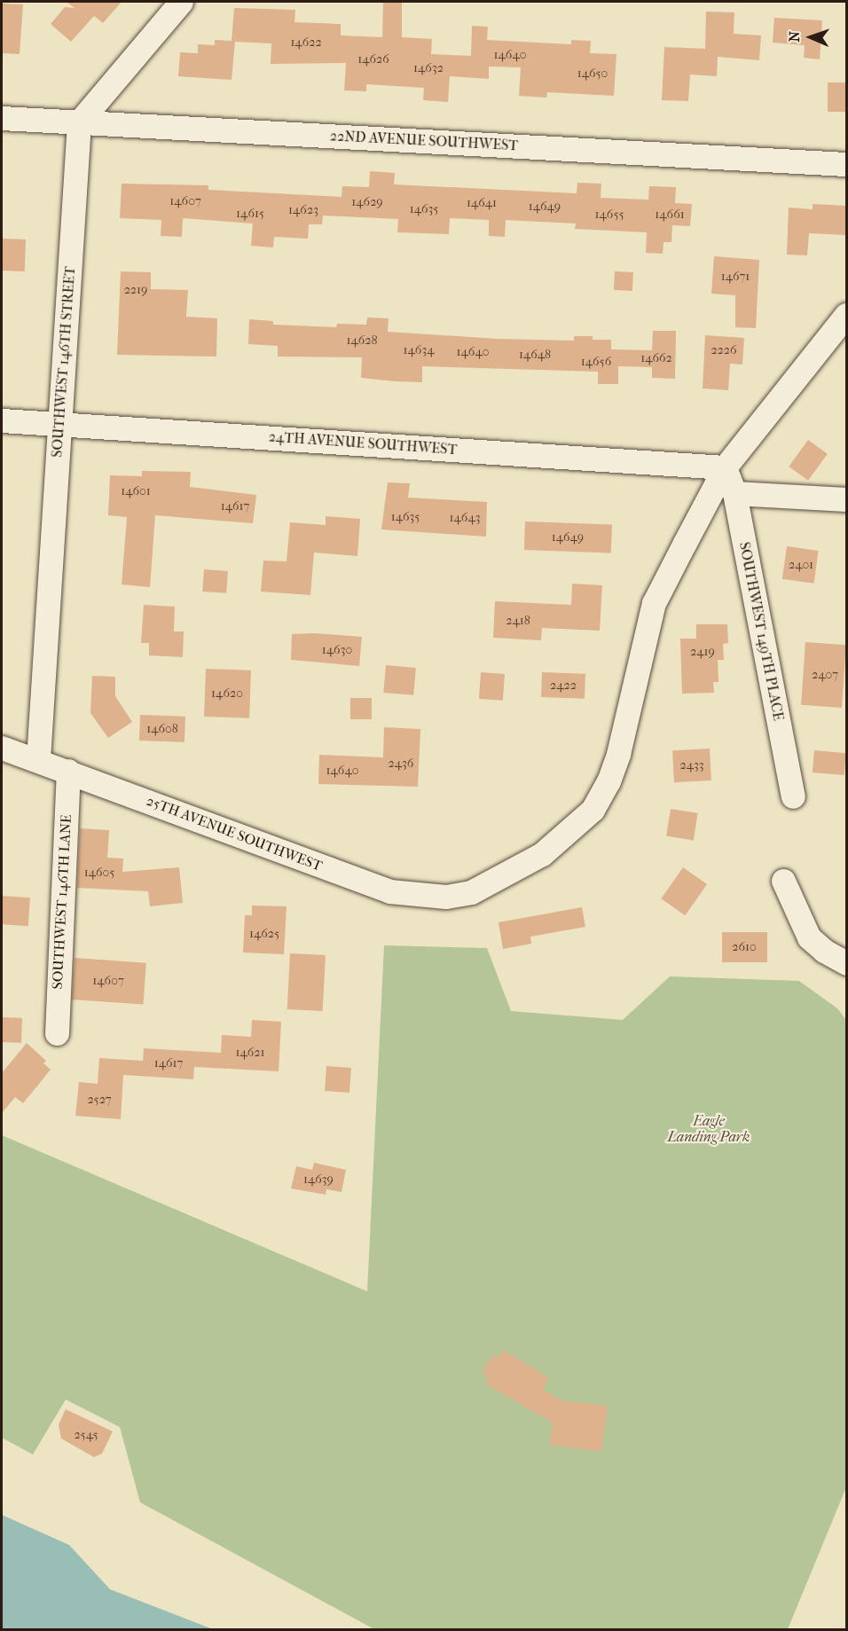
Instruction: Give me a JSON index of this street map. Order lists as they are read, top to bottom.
{
  "streets": {
    "street": [
      "22ND AVENUE SOUTHWEST",
      "SOUTHWEST 146TH STREET",
      "24TH AVENUE SOUTHWEST",
      "SOUTHWEST 149TH PLACE",
      "25TH AVENUE SOUTHWEST",
      "SOUTHWEST 146TH LANE"
    ]
  },
  "crossings": [
    ["22ND AVENUE SOUTHWEST", "SOUTHWEST 146TH STREET"],
    ["SOUTHWEST 146TH STREET", "24TH AVENUE SOUTHWEST"],
    ["SOUTHWEST 146TH STREET", "25TH AVENUE SOUTHWEST"],
    ["24TH AVENUE SOUTHWEST", "SOUTHWEST 149TH PLACE"],
    ["24TH AVENUE SOUTHWEST", "25TH AVENUE SOUTHWEST"],
    ["SOUTHWEST 149TH PLACE", "25TH AVENUE SOUTHWEST"],
    ["25TH AVENUE SOUTHWEST", "SOUTHWEST 146TH LANE"]
  ],
  "parks": ["Eagle Landing Park"],
  "house_numbers": [
    "14622",
    "14640",
    "14626",
    "14632",
    "14650",
    "14607",
    "14629",
    "14641",
    "14649",
    "14635",
    "14623",
    "14615",
    "14655",
    "14661",
    "14671",
    "2219",
    "14628",
    "14634",
    "2226",
    "14640",
    "14648",
    "14662",
    "14656",
    "14601",
    "14617",
    "14635",
    "14643",
    "14649",
    "2401",
    "2418",
    "14630",
    "2419",
    "2407",
    "2422",
    "14620",
    "14608",
    "2436",
    "2433",
    "14640",
    "14605",
    "14625",
    "2610",
    "14607",
    "14621",
    "14617",
    "2527",
    "14639",
    "2545"
  ],
  "north": "left"
}
